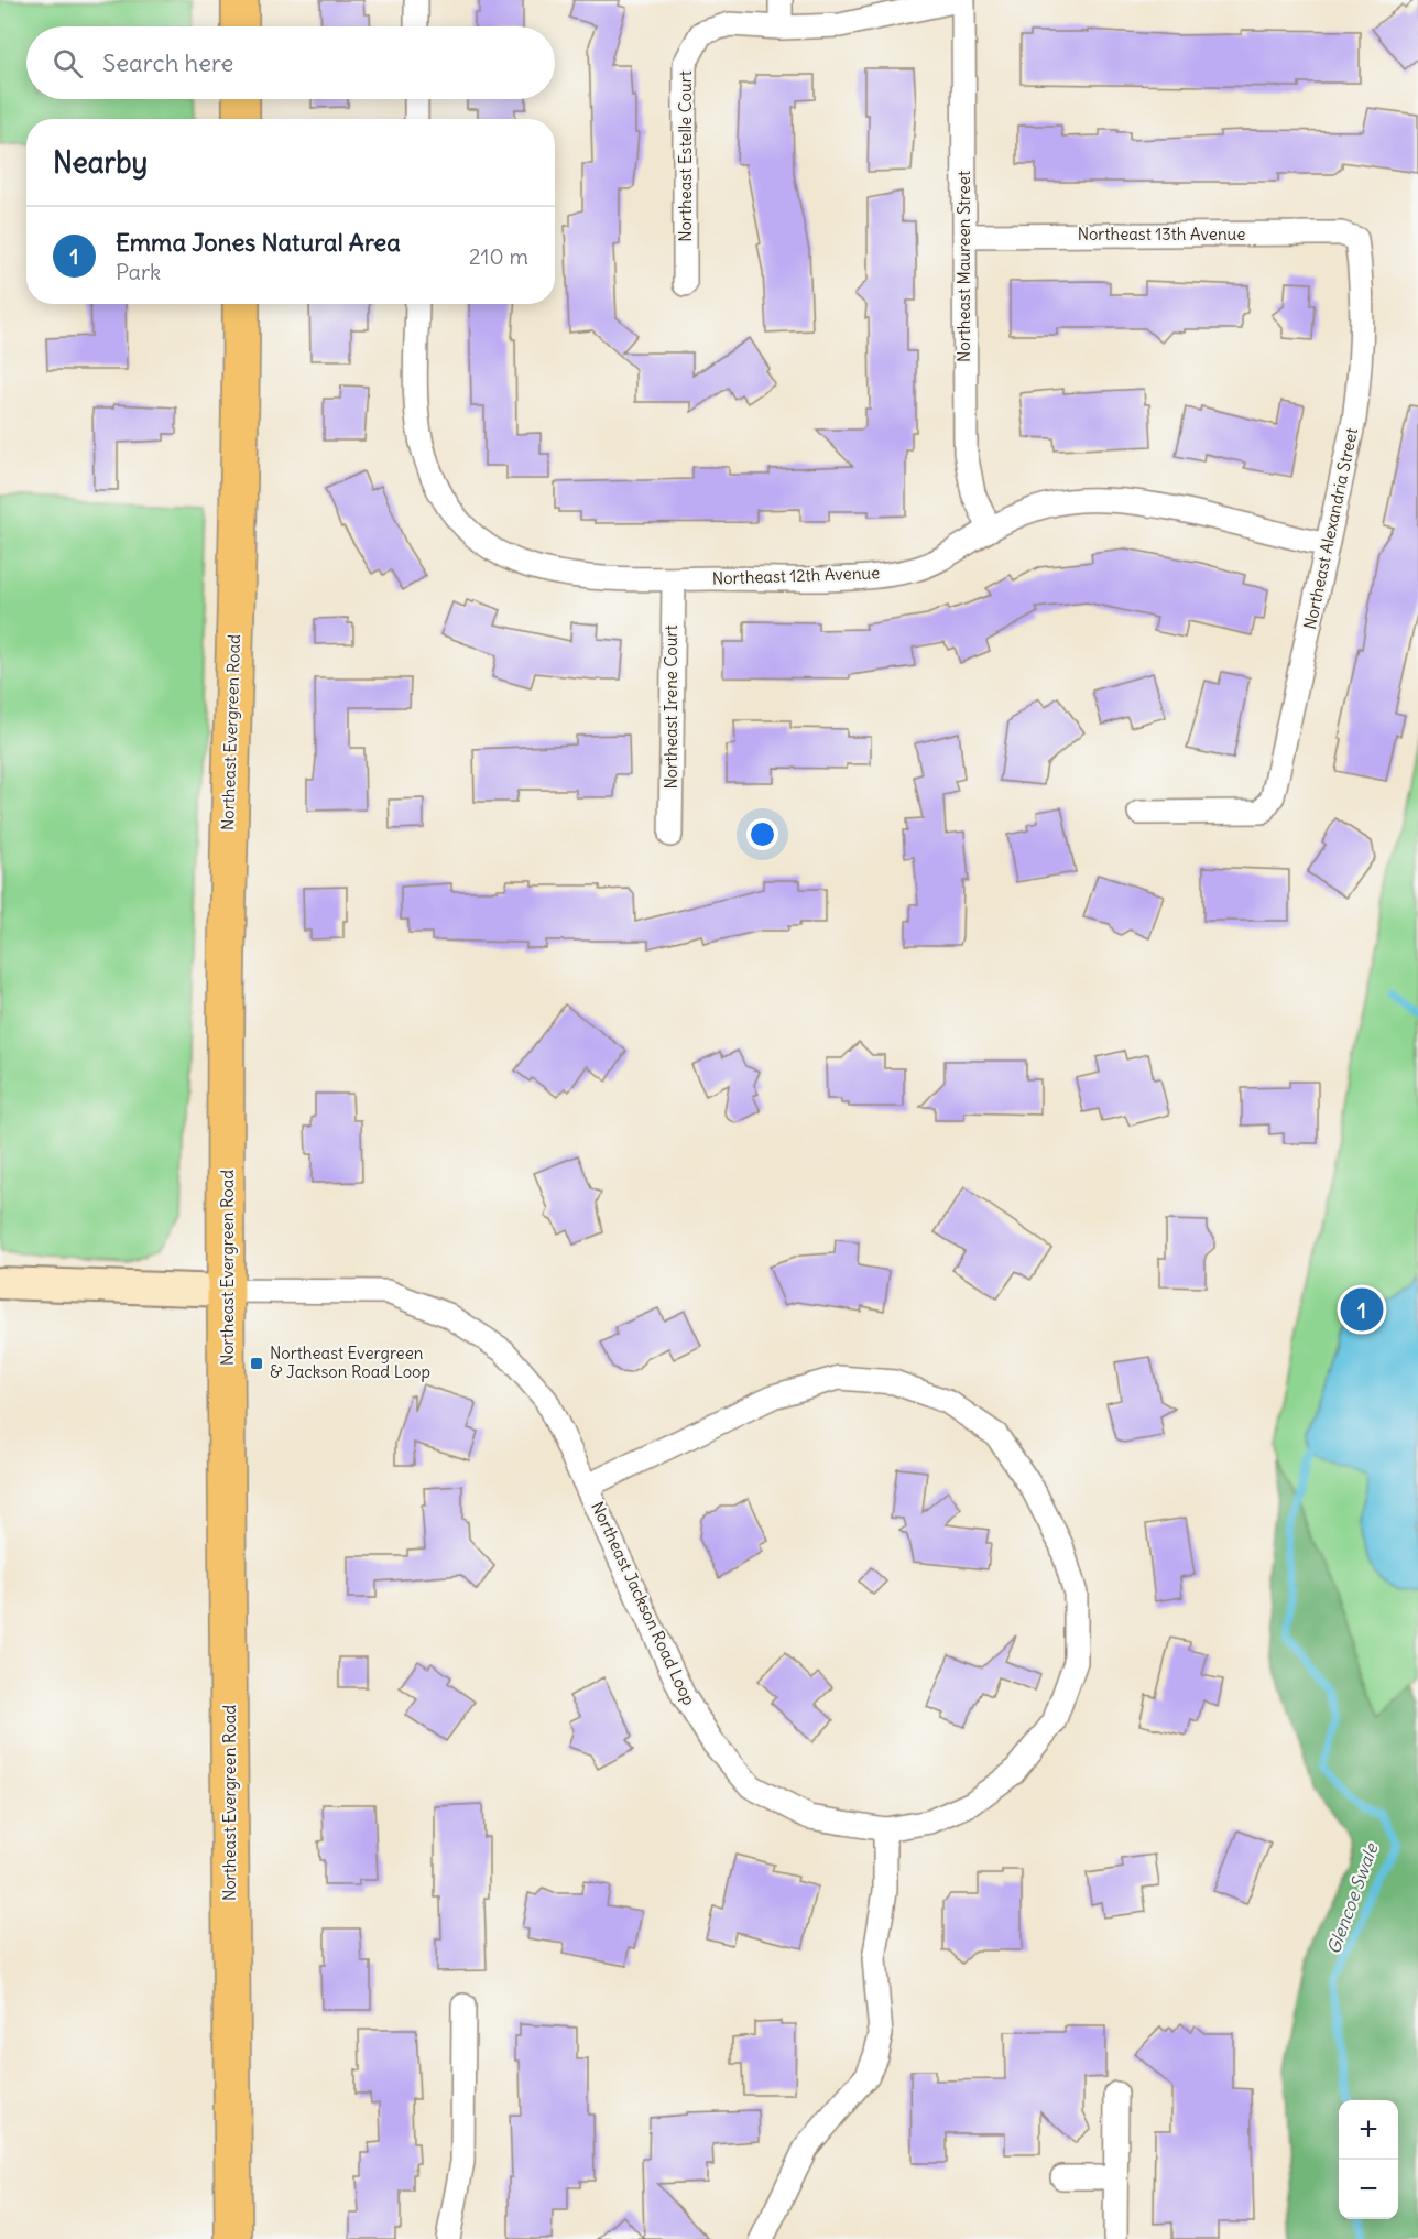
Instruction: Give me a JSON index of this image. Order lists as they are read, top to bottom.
{
  "streets": {
    "main road": ["Northeast Evergreen Road"],
    "street": [
      "Northeast Estelle Court",
      "Northeast 13th Avenue",
      "Northeast Maureen Street",
      "Northeast Alexandria Street",
      "Northeast 12th Avenue",
      "Northeast Irene Court",
      "Northeast Jackson Road Loop"
    ]
  },
  "crossings": [
    ["Northeast 13th Avenue", "Northeast Maureen Street"],
    ["Northeast 13th Avenue", "Northeast Alexandria Street"],
    ["Northeast Maureen Street", "Northeast 12th Avenue"],
    ["Northeast Alexandria Street", "Northeast 12th Avenue"],
    ["Northeast 12th Avenue", "Northeast Irene Court"],
    ["Northeast Evergreen Road", "Northeast Jackson Road Loop"]
  ],
  "water": ["Glencoe Swale"],
  "places": {
    "transit": ["Northeast Evergreen & Jackson Road Loop"]
  },
  "page": {
    "search": "Search here",
    "heading": "Nearby",
    "list": [
      {
        "mark": "1",
        "name": "Emma Jones Natural Area",
        "note": "Park",
        "value": "210 m"
      }
    ],
    "pins": "1",
    "map_buttons": ["+", "−"]
  }
}
